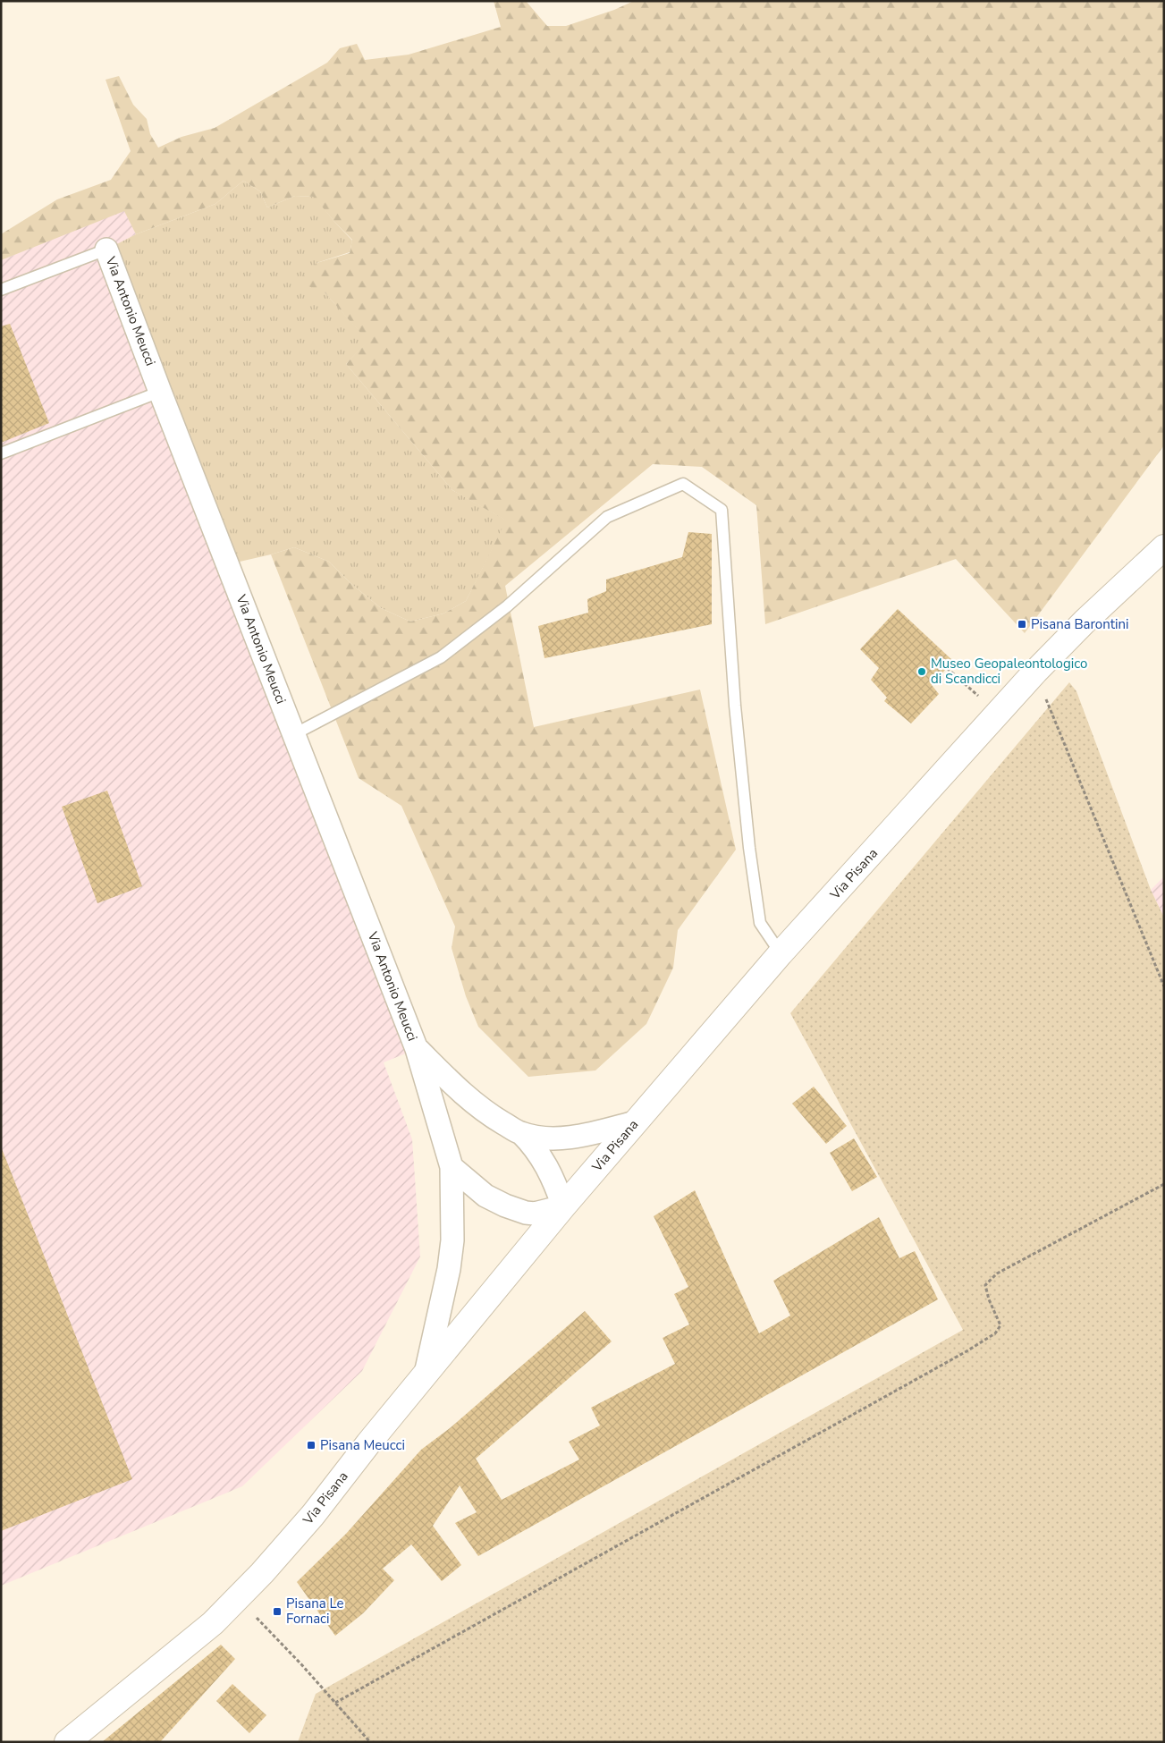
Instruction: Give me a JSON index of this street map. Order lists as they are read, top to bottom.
{
  "streets": {
    "main road": ["Via Pisana"],
    "street": ["Via Antonio Meucci"]
  },
  "crossings": [
    ["Via Antonio Meucci", "Via Pisana"]
  ],
  "places": {
    "transit": ["Pisana Barontini", "Pisana Meucci", "Pisana Le Fornaci"],
    "other": ["Museo Geopaleontologico di Scandicci"]
  }
}
